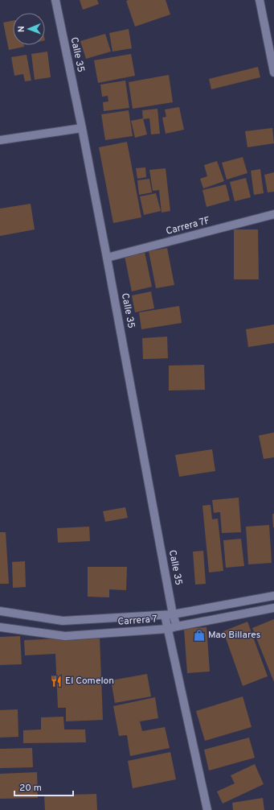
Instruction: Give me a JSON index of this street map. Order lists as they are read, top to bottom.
{
  "streets": {
    "street": ["Calle 35", "Carrera 7F", "Carrera 7"]
  },
  "crossings": [
    ["Calle 35", "Carrera 7F"],
    ["Calle 35", "Carrera 7"]
  ],
  "places": {
    "shop": ["Mao Billares"],
    "restaurant": ["El Comelon"]
  },
  "scale_bar": "20 m",
  "north": "left"
}
